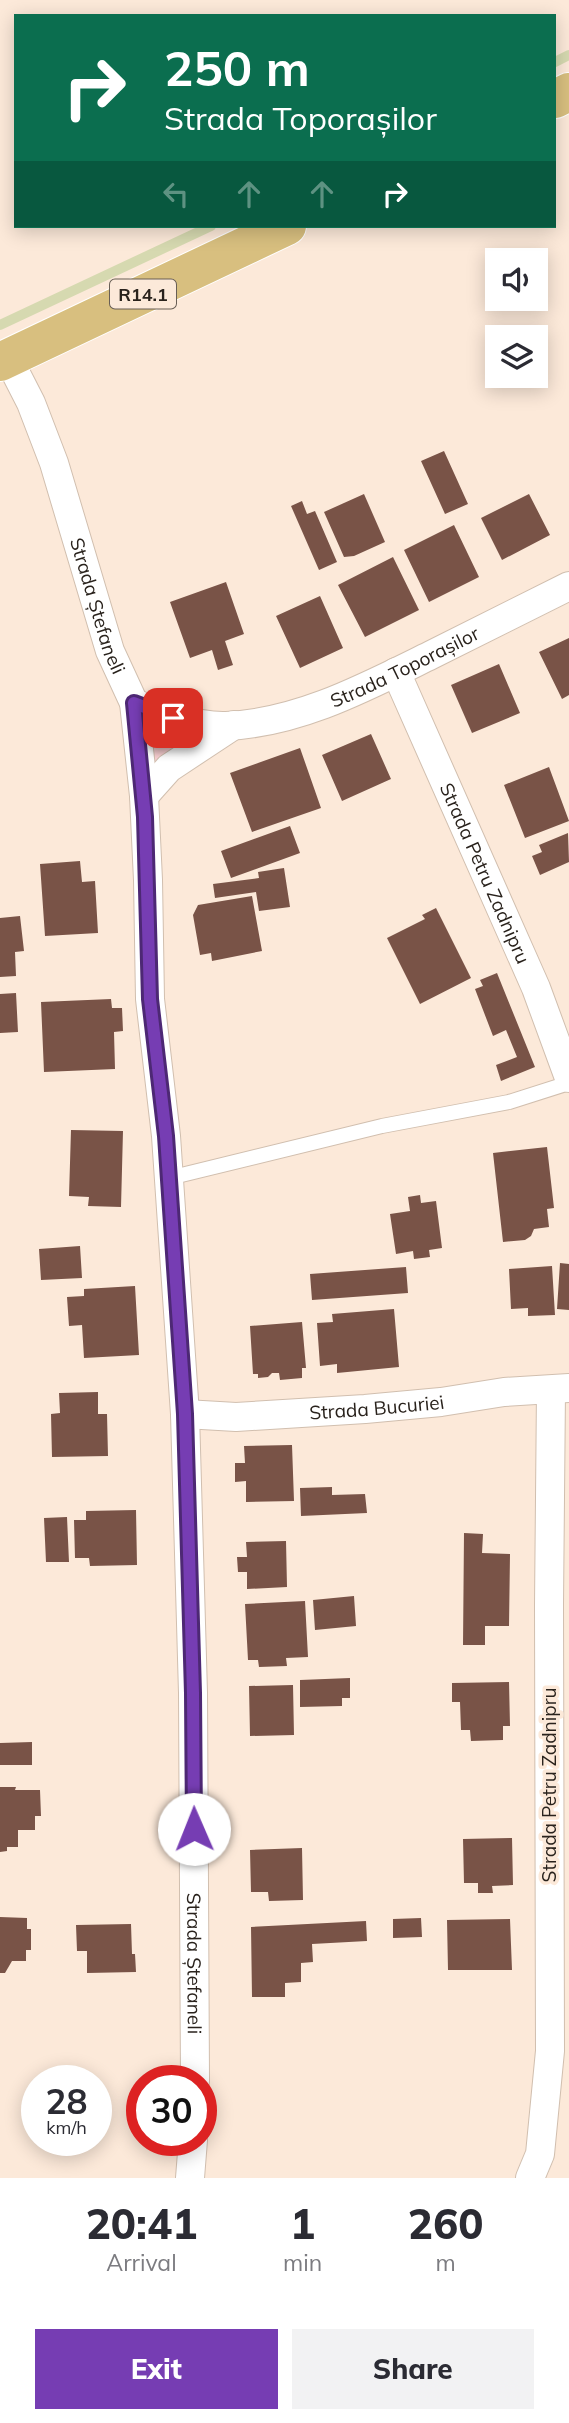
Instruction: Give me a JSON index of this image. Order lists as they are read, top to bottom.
{
  "streets": {
    "main road": ["R14.1"],
    "street": [
      "Strada Ștefaneli",
      "Strada Toporașilor",
      "Strada Petru Zadnipru",
      "Strada Bucuriei"
    ]
  },
  "crossings": [
    ["R14.1", "Strada Ștefaneli"],
    ["Strada Ștefaneli", "Strada Toporașilor"],
    ["Strada Ștefaneli", "Strada Bucuriei"],
    ["Strada Toporașilor", "Strada Petru Zadnipru"],
    ["Strada Petru Zadnipru", "Strada Bucuriei"]
  ],
  "page": {
    "turn": ["250 m", "Strada Toporașilor"],
    "speed": "28 km/h",
    "limit": "30",
    "eta": [
      "20:41",
      "Arrival",
      "1",
      "min",
      "260",
      "m"
    ],
    "buttons": ["Exit", "Share"]
  }
}
